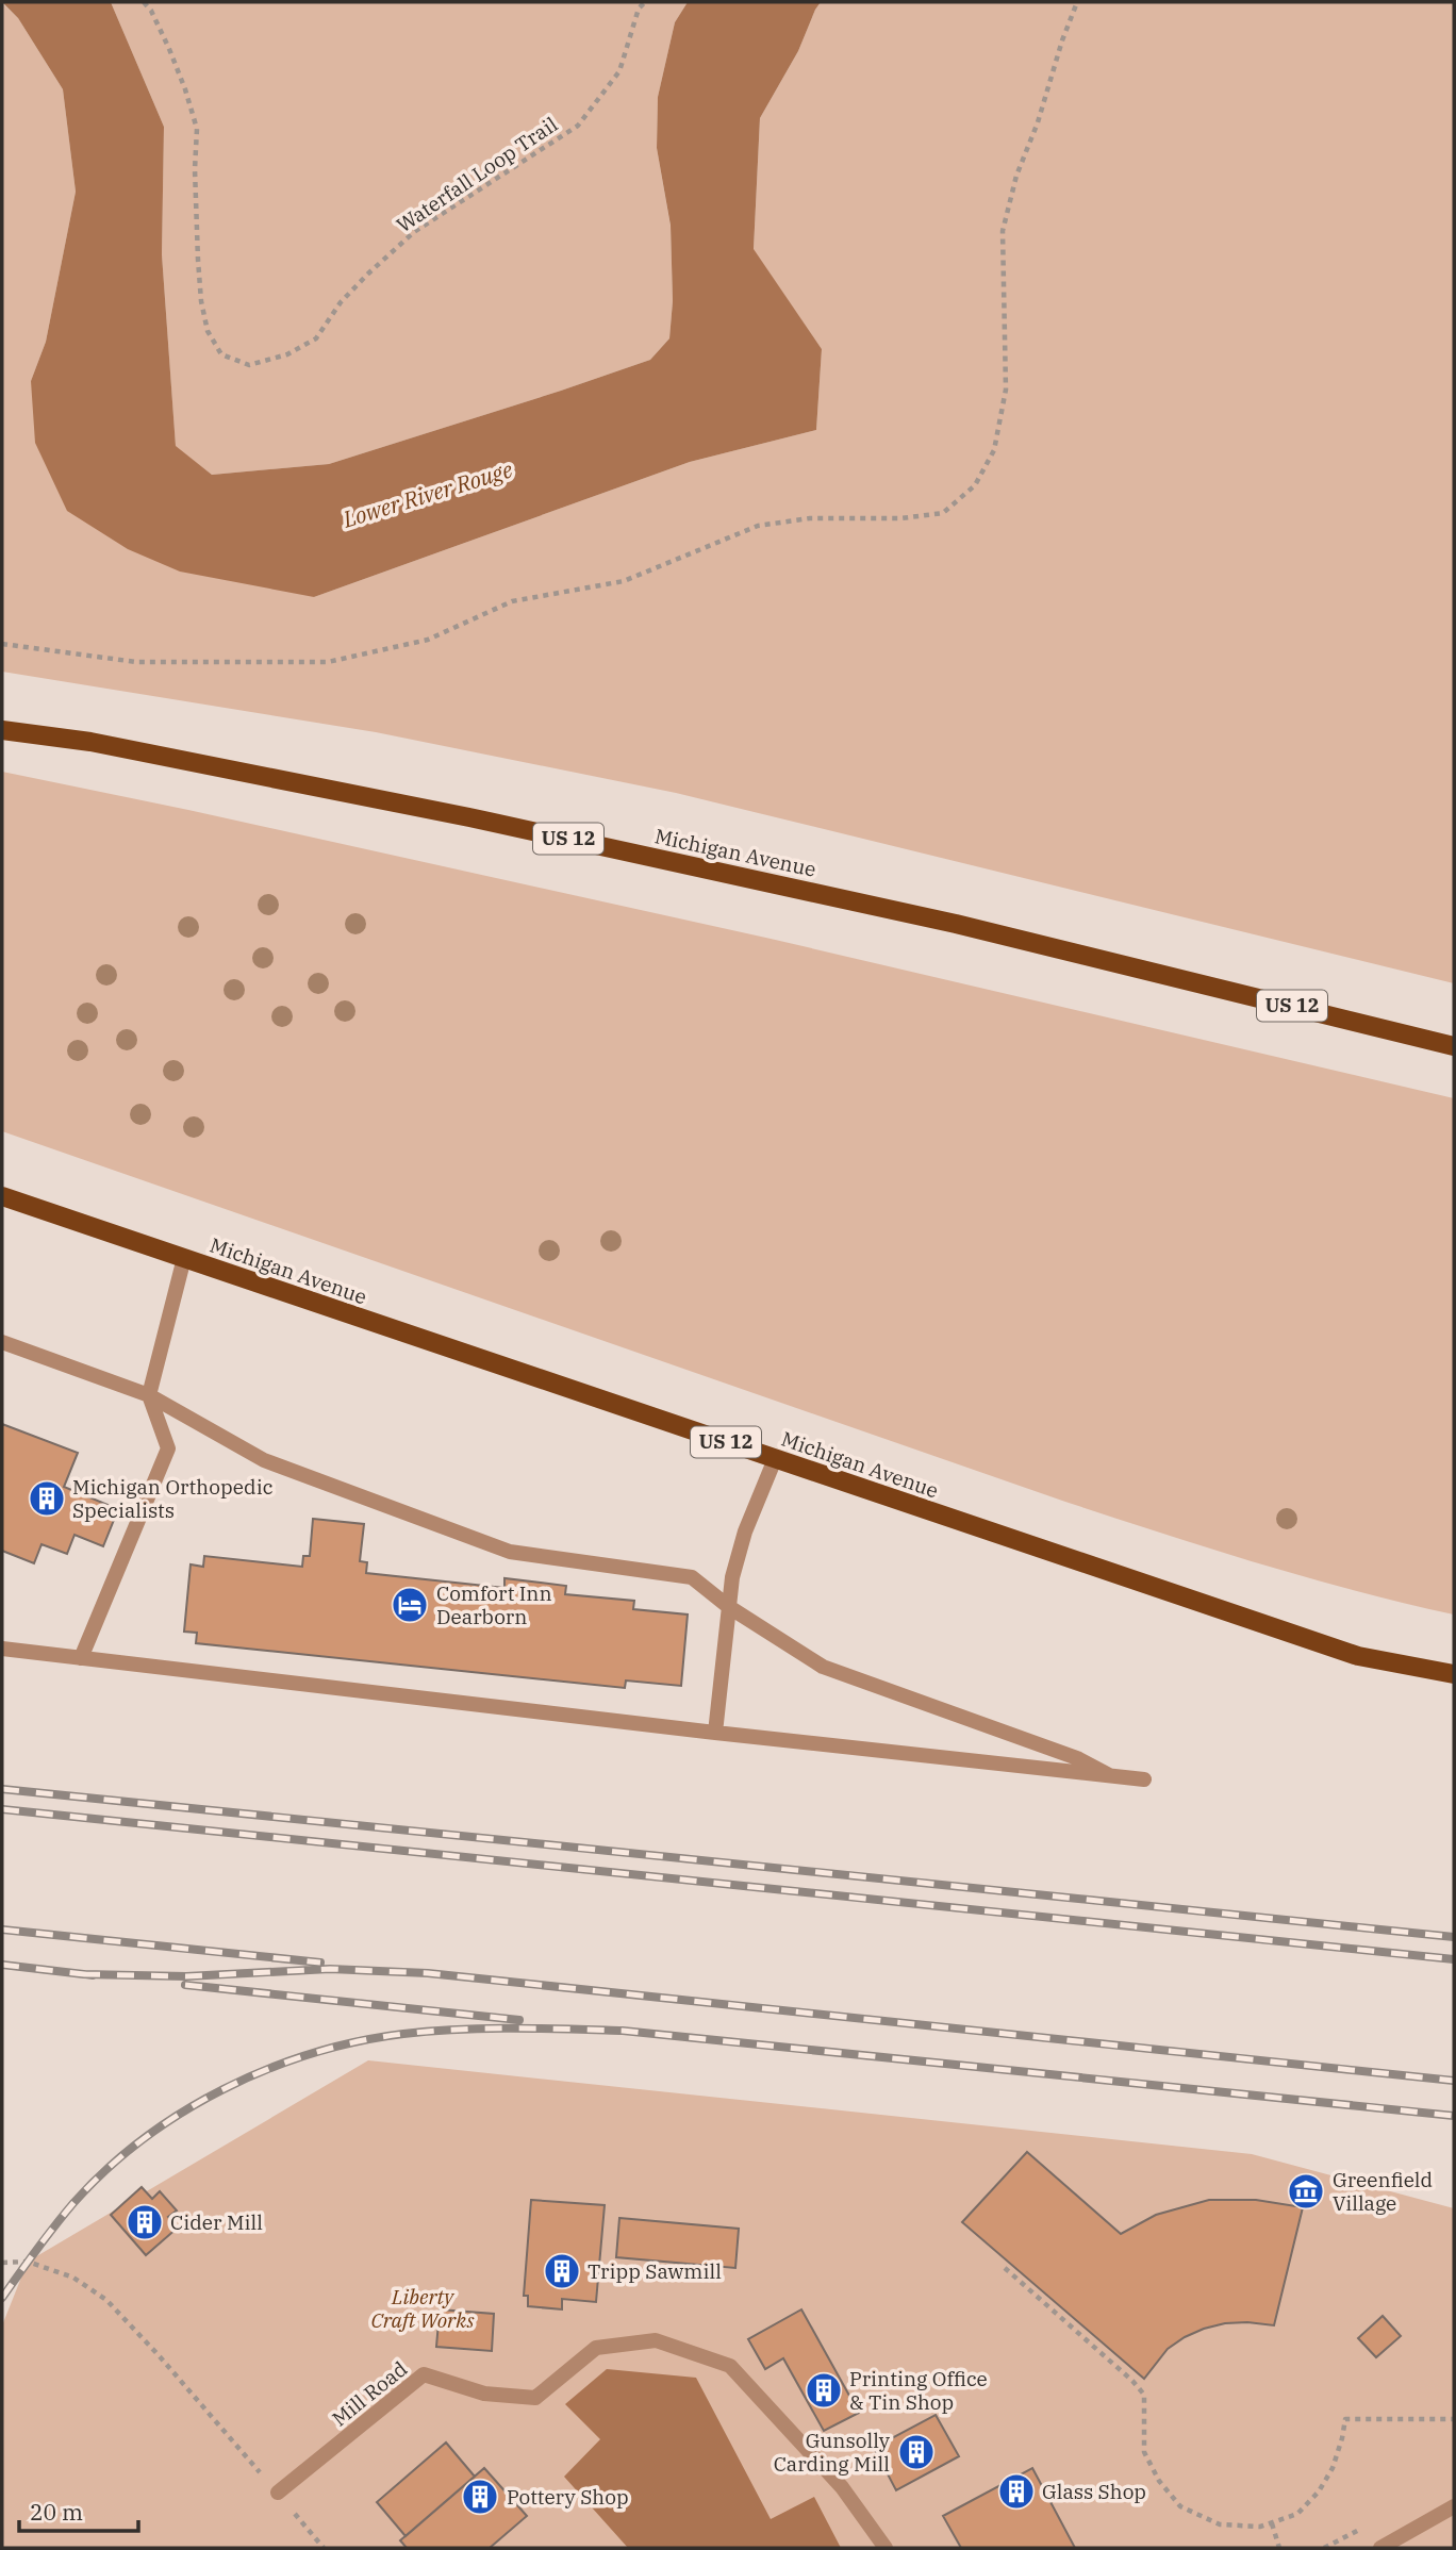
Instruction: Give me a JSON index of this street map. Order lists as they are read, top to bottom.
{
  "streets": {
    "main road": ["US 12", "Michigan Avenue"],
    "street": ["Mill Road"],
    "path": ["Waterfall Loop Trail"]
  },
  "water": ["Lower River Rouge"],
  "parks": ["Liberty Craft Works"],
  "places": {
    "building": [
      "Michigan Orthopedic Specialists",
      "Cider Mill",
      "Tripp Sawmill",
      "Printing Office & Tin Shop",
      "Gunsolly Carding Mill",
      "Glass Shop",
      "Pottery Shop"
    ],
    "hotel": ["Comfort Inn Dearborn"],
    "museum": ["Greenfield Village"]
  },
  "scale_bar": "20 m"
}
